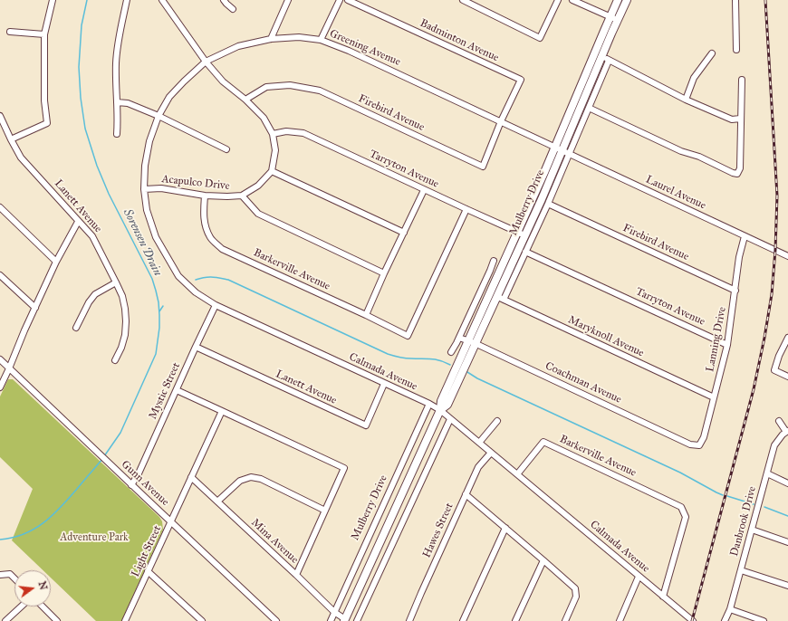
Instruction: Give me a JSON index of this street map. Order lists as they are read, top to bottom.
{
  "streets": {
    "main road": ["Mulberry Drive"],
    "street": [
      "Badminton Avenue",
      "Greening Avenue",
      "Firebird Avenue",
      "Tarryton Avenue",
      "Acapulco Drive",
      "Laurel Avenue",
      "Lanett Avenue",
      "Barkerville Avenue",
      "Maryknoll Avenue",
      "Lanning Drive",
      "Calmada Avenue",
      "Coachman Avenue",
      "Mystic Street",
      "Gunn Avenue",
      "Danbrook Drive",
      "Hawes Street",
      "Mina Avenue",
      "Light Street"
    ]
  },
  "crossings": [
    ["Badminton Avenue", "Greening Avenue"],
    ["Badminton Avenue", "Firebird Avenue"],
    ["Greening Avenue", "Firebird Avenue"],
    ["Greening Avenue", "Laurel Avenue"],
    ["Greening Avenue", "Mulberry Drive"],
    ["Greening Avenue", "Calmada Avenue"],
    ["Firebird Avenue", "Lanning Drive"],
    ["Tarryton Avenue", "Mulberry Drive"],
    ["Tarryton Avenue", "Barkerville Avenue"],
    ["Tarryton Avenue", "Lanning Drive"],
    ["Acapulco Drive", "Barkerville Avenue"],
    ["Acapulco Drive", "Calmada Avenue"],
    ["Laurel Avenue", "Mulberry Drive"],
    ["Laurel Avenue", "Lanning Drive"],
    ["Mulberry Drive", "Maryknoll Avenue"],
    ["Mulberry Drive", "Calmada Avenue"],
    ["Mulberry Drive", "Coachman Avenue"],
    ["Mulberry Drive", "Mina Avenue"],
    ["Lanett Avenue", "Calmada Avenue"],
    ["Lanett Avenue", "Mystic Street"],
    ["Barkerville Avenue", "Calmada Avenue"],
    ["Maryknoll Avenue", "Lanning Drive"],
    ["Lanning Drive", "Coachman Avenue"],
    ["Calmada Avenue", "Mystic Street"],
    ["Calmada Avenue", "Hawes Street"],
    ["Mystic Street", "Gunn Avenue"],
    ["Gunn Avenue", "Light Street"],
    ["Mina Avenue", "Light Street"]
  ],
  "water": ["Sorensen Drain"],
  "parks": ["Adventure Park"],
  "north": "right"
}
